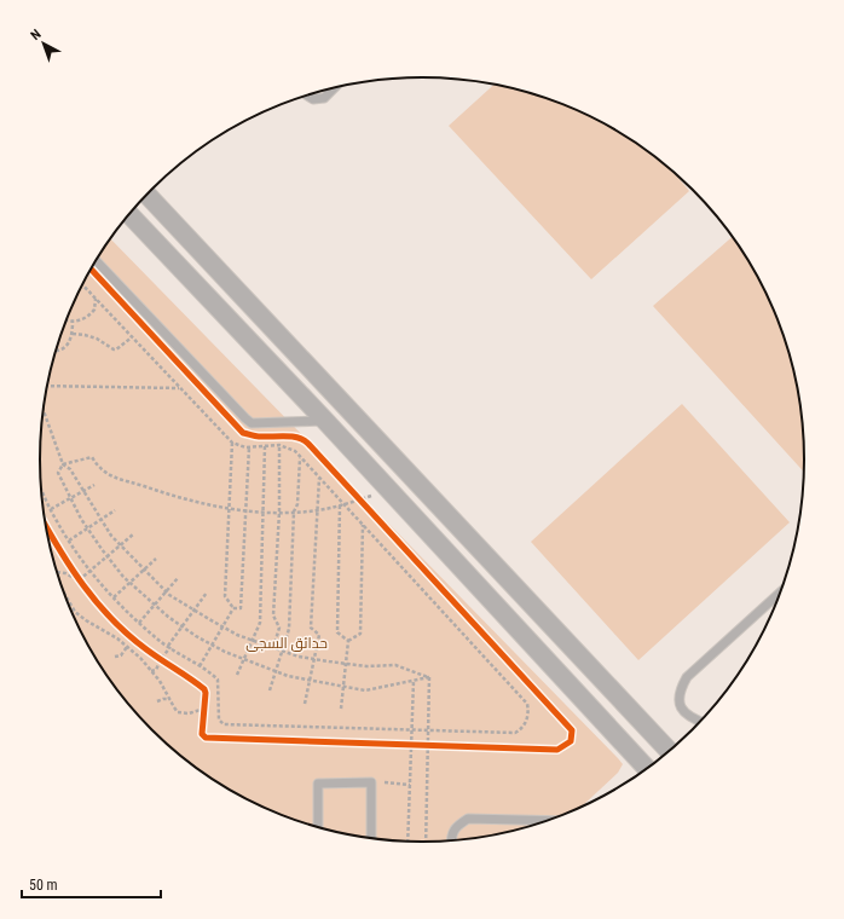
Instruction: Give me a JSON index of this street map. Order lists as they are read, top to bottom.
{
  "parks": ["حدائق السجى"],
  "scale_bar": "50 m",
  "north": "top left"
}
